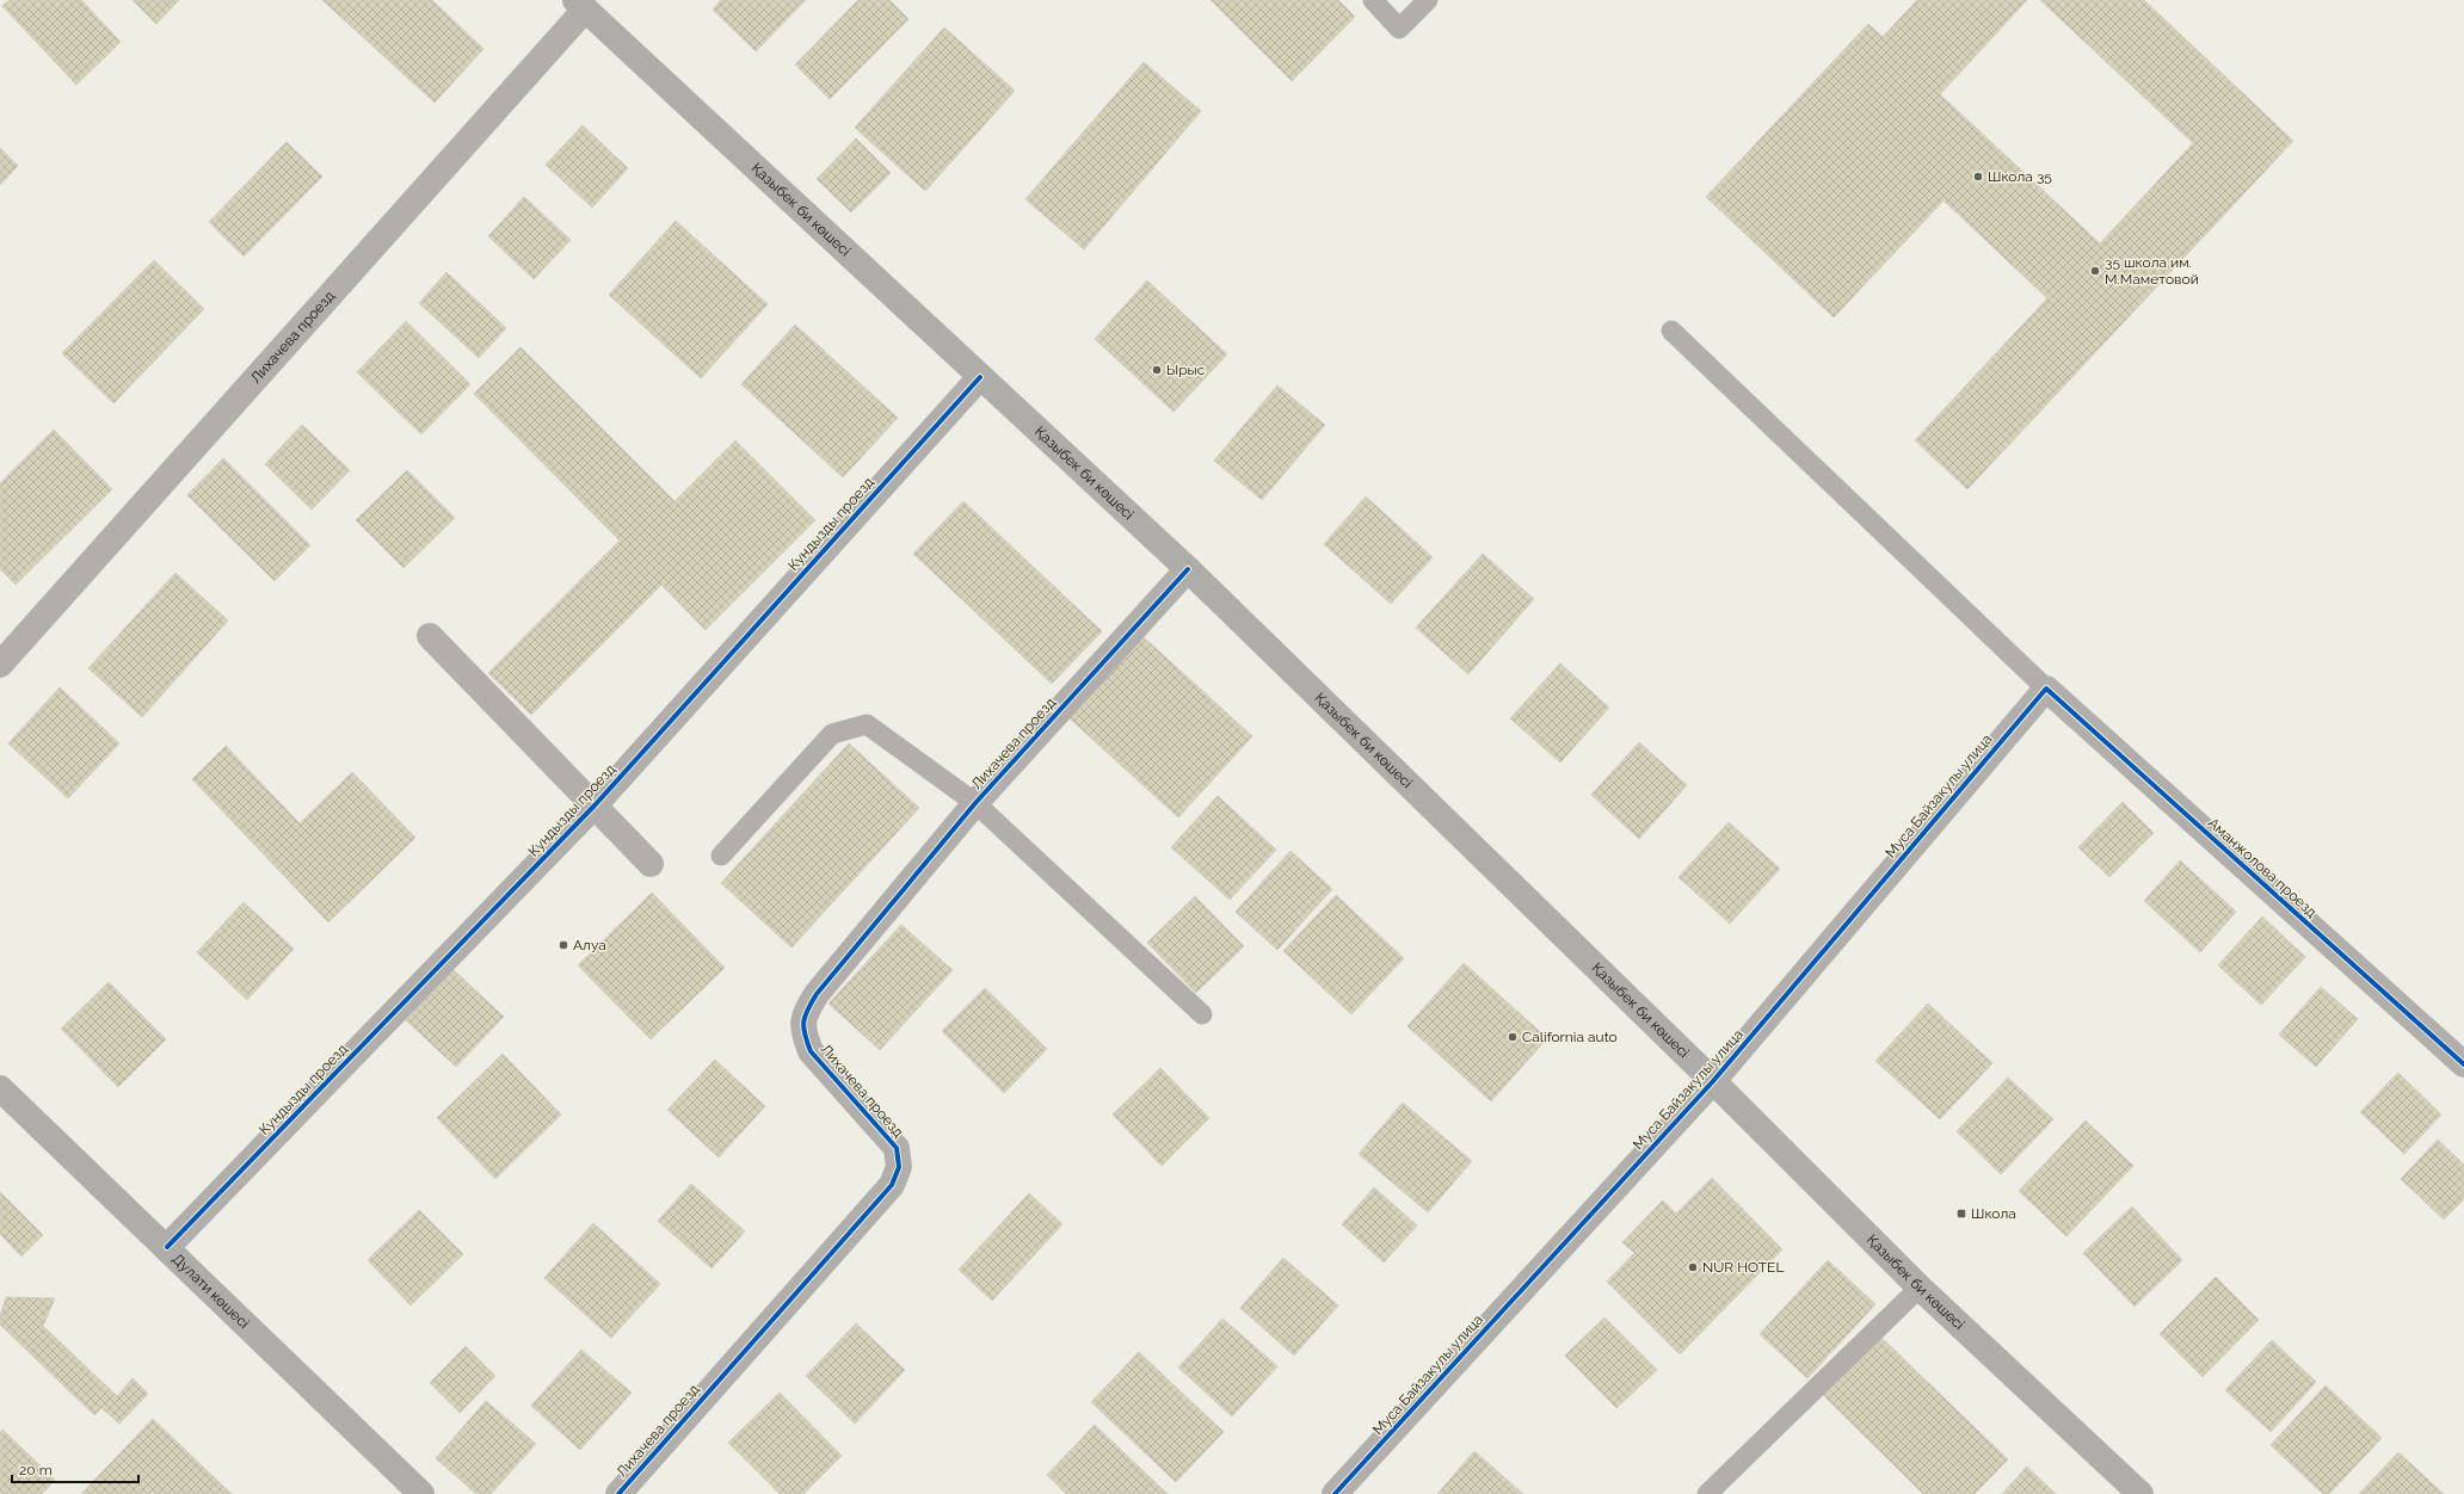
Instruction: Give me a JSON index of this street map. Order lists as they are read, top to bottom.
{
  "streets": {
    "main road": ["Қазыбек би көшесі", "Дулати көшесі"],
    "street": [
      "Лихачева проезд",
      "Кундызды проезд",
      "Муса Байзакулы улица",
      "Аманжолова проезд"
    ]
  },
  "crossings": [
    ["Қазыбек би көшесі", "Лихачева проезд"],
    ["Қазыбек би көшесі", "Кундызды проезд"],
    ["Қазыбек би көшесі", "Муса Байзакулы улица"],
    ["Кундызды проезд", "Дулати көшесі"],
    ["Муса Байзакулы улица", "Аманжолова проезд"]
  ],
  "places": {
    "other": [
      "Школа 35",
      "35 школа им. М.Маметовой",
      "Ырыс",
      "Алуа",
      "California auto",
      "NUR HOTEL"
    ],
    "transit": ["Школа"]
  },
  "scale_bar": "20 m"
}
